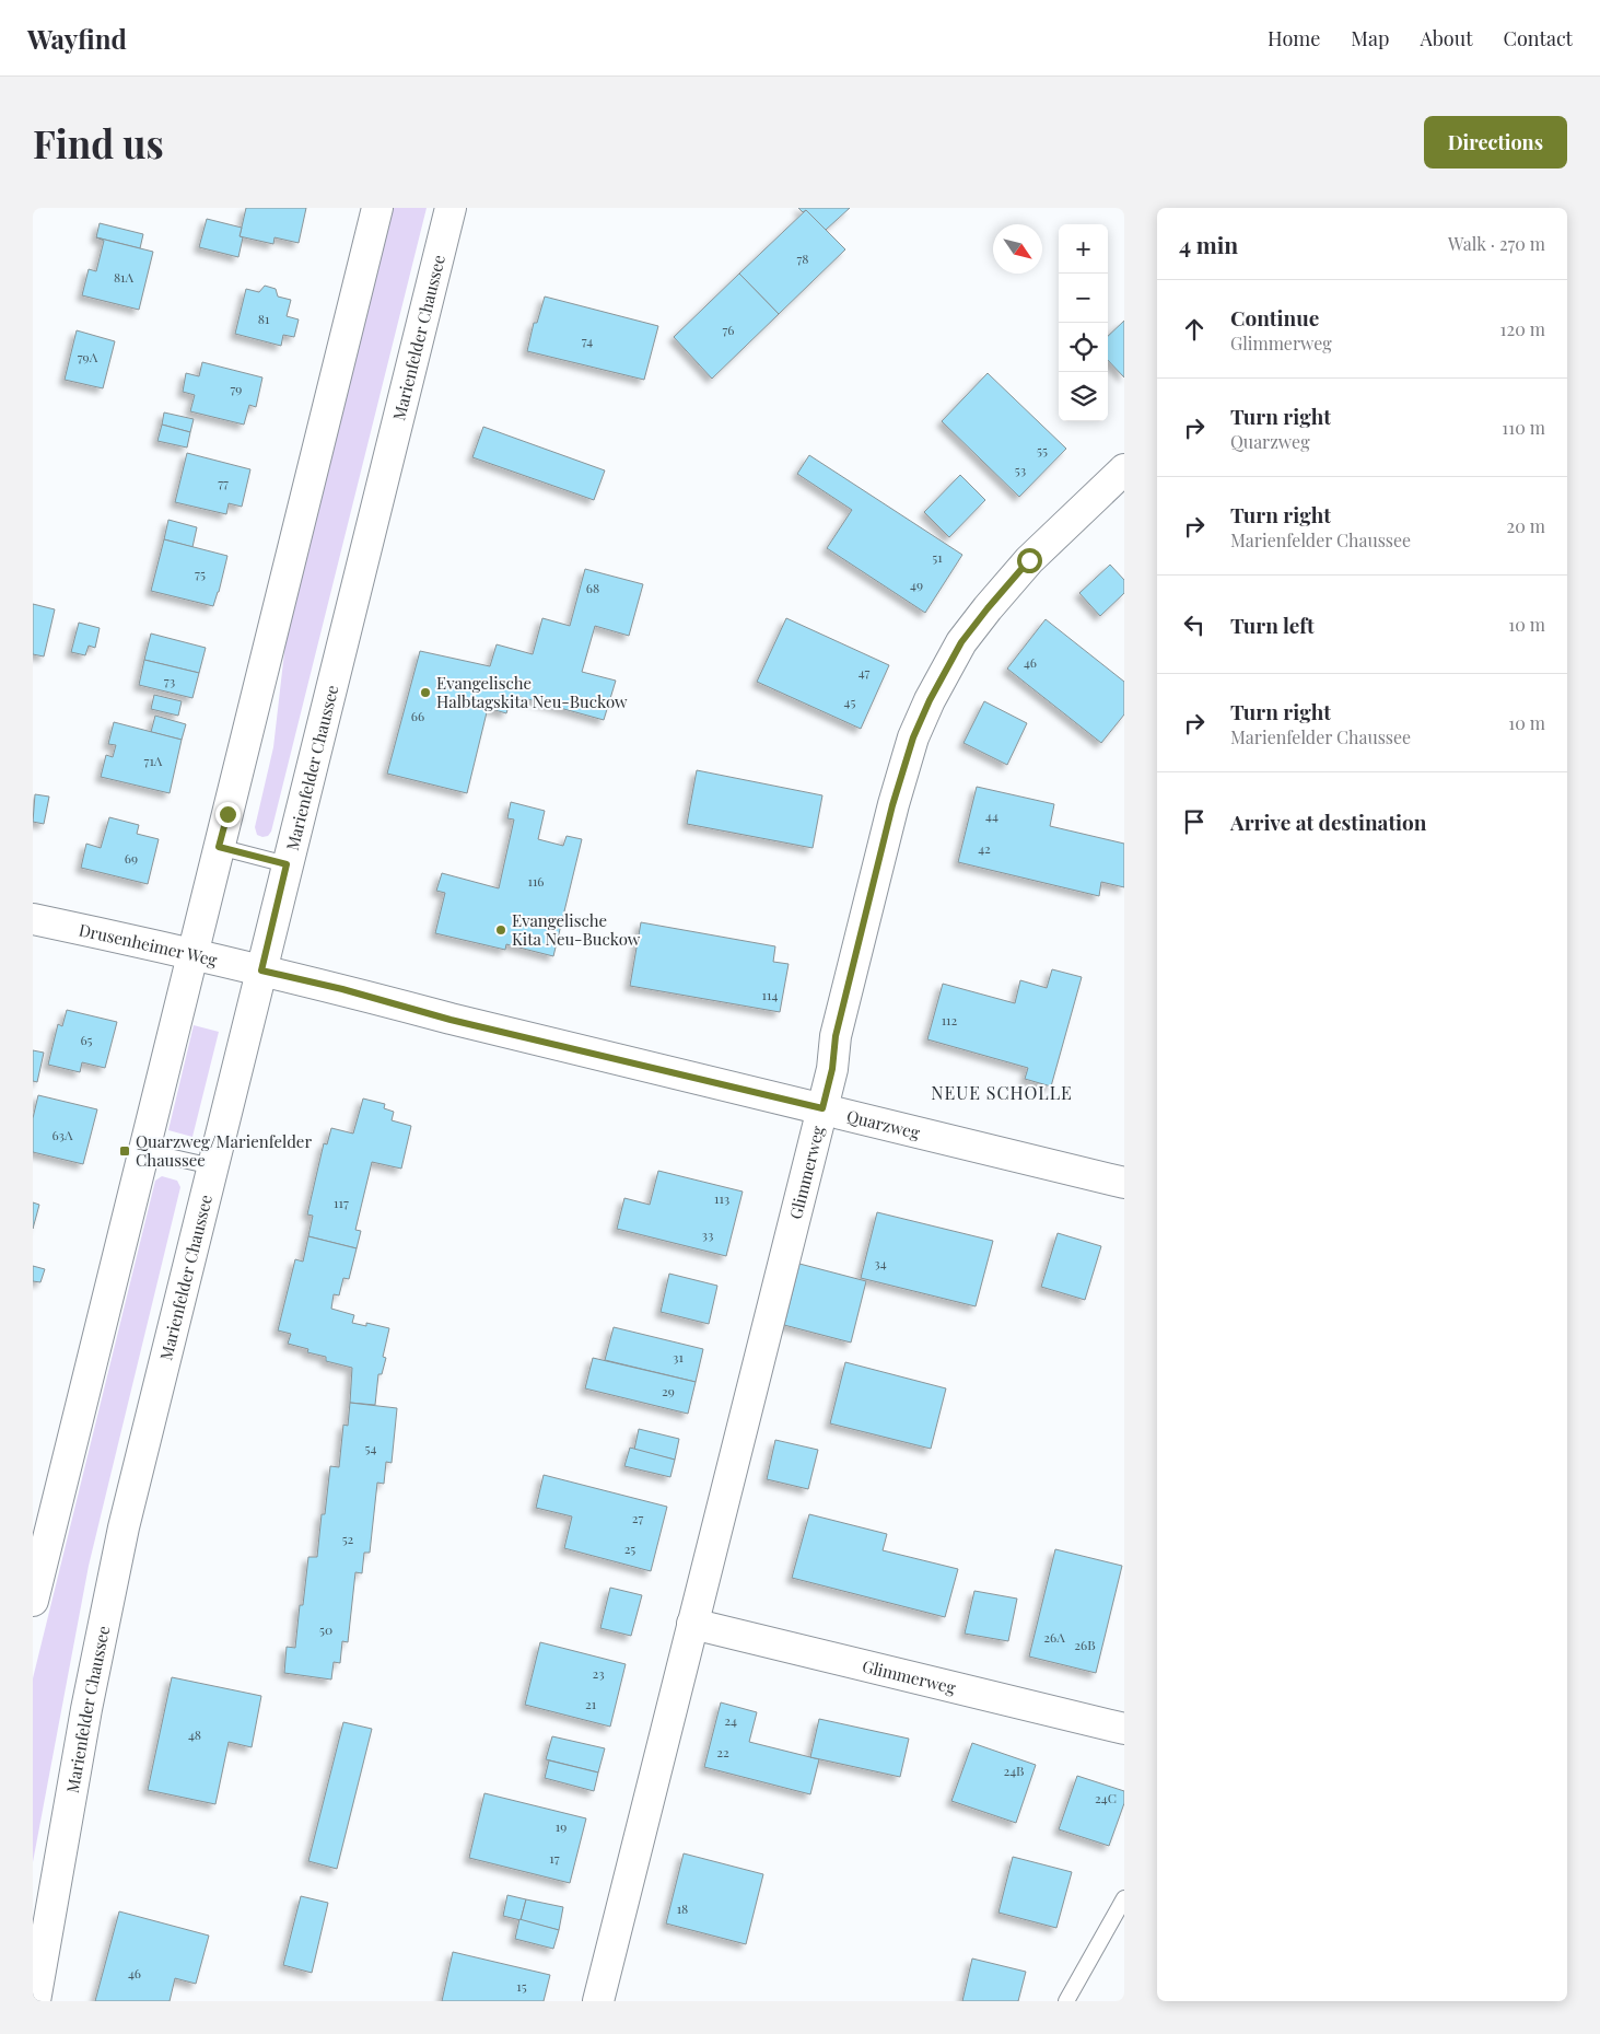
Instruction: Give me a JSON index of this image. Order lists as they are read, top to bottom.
{
  "streets": {
    "main road": [
      "Marienfelder Chaussee",
      "Drusenheimer Weg",
      "Quarzweg",
      "Glimmerweg"
    ]
  },
  "crossings": [
    ["Marienfelder Chaussee", "Drusenheimer Weg"],
    ["Marienfelder Chaussee", "Quarzweg"],
    ["Drusenheimer Weg", "Quarzweg"],
    ["Quarzweg", "Glimmerweg"]
  ],
  "districts": ["NEUE SCHOLLE"],
  "places": {
    "other": ["Evangelische Halbtagskita Neu-Buckow", "Evangelische Kita Neu-Buckow"],
    "transit": ["Quarzweg/Marienfelder Chaussee"]
  },
  "house_numbers": [
    "78",
    "81A",
    "81",
    "76",
    "74",
    "79A",
    "79",
    "55",
    "53",
    "77",
    "51",
    "75",
    "49",
    "68",
    "46",
    "47",
    "73",
    "45",
    "66",
    "71A",
    "44",
    "42",
    "69",
    "116",
    "114",
    "112",
    "65",
    "63A",
    "113",
    "117",
    "33",
    "34",
    "31",
    "29",
    "54",
    "27",
    "52",
    "25",
    "50",
    "26A",
    "26B",
    "23",
    "21",
    "24",
    "48",
    "22",
    "24B",
    "24C",
    "19",
    "17",
    "18",
    "46",
    "15"
  ],
  "north": "bottom right",
  "page": {
    "header": "Wayfind",
    "nav": [
      "Home",
      "Map",
      "About",
      "Contact"
    ],
    "buttons": "Directions",
    "title": "Find us",
    "heading": ["4 min", "Walk · 270 m"],
    "map_buttons": ["+", "−"],
    "list": [
      ["Continue", "Glimmerweg", "120 m"],
      ["Turn right", "Quarzweg", "110 m"],
      ["Turn right", "Marienfelder Chaussee", "20 m"],
      ["Turn left", "10 m"],
      ["Turn right", "Marienfelder Chaussee", "10 m"],
      "Arrive at destination"
    ]
  }
}
